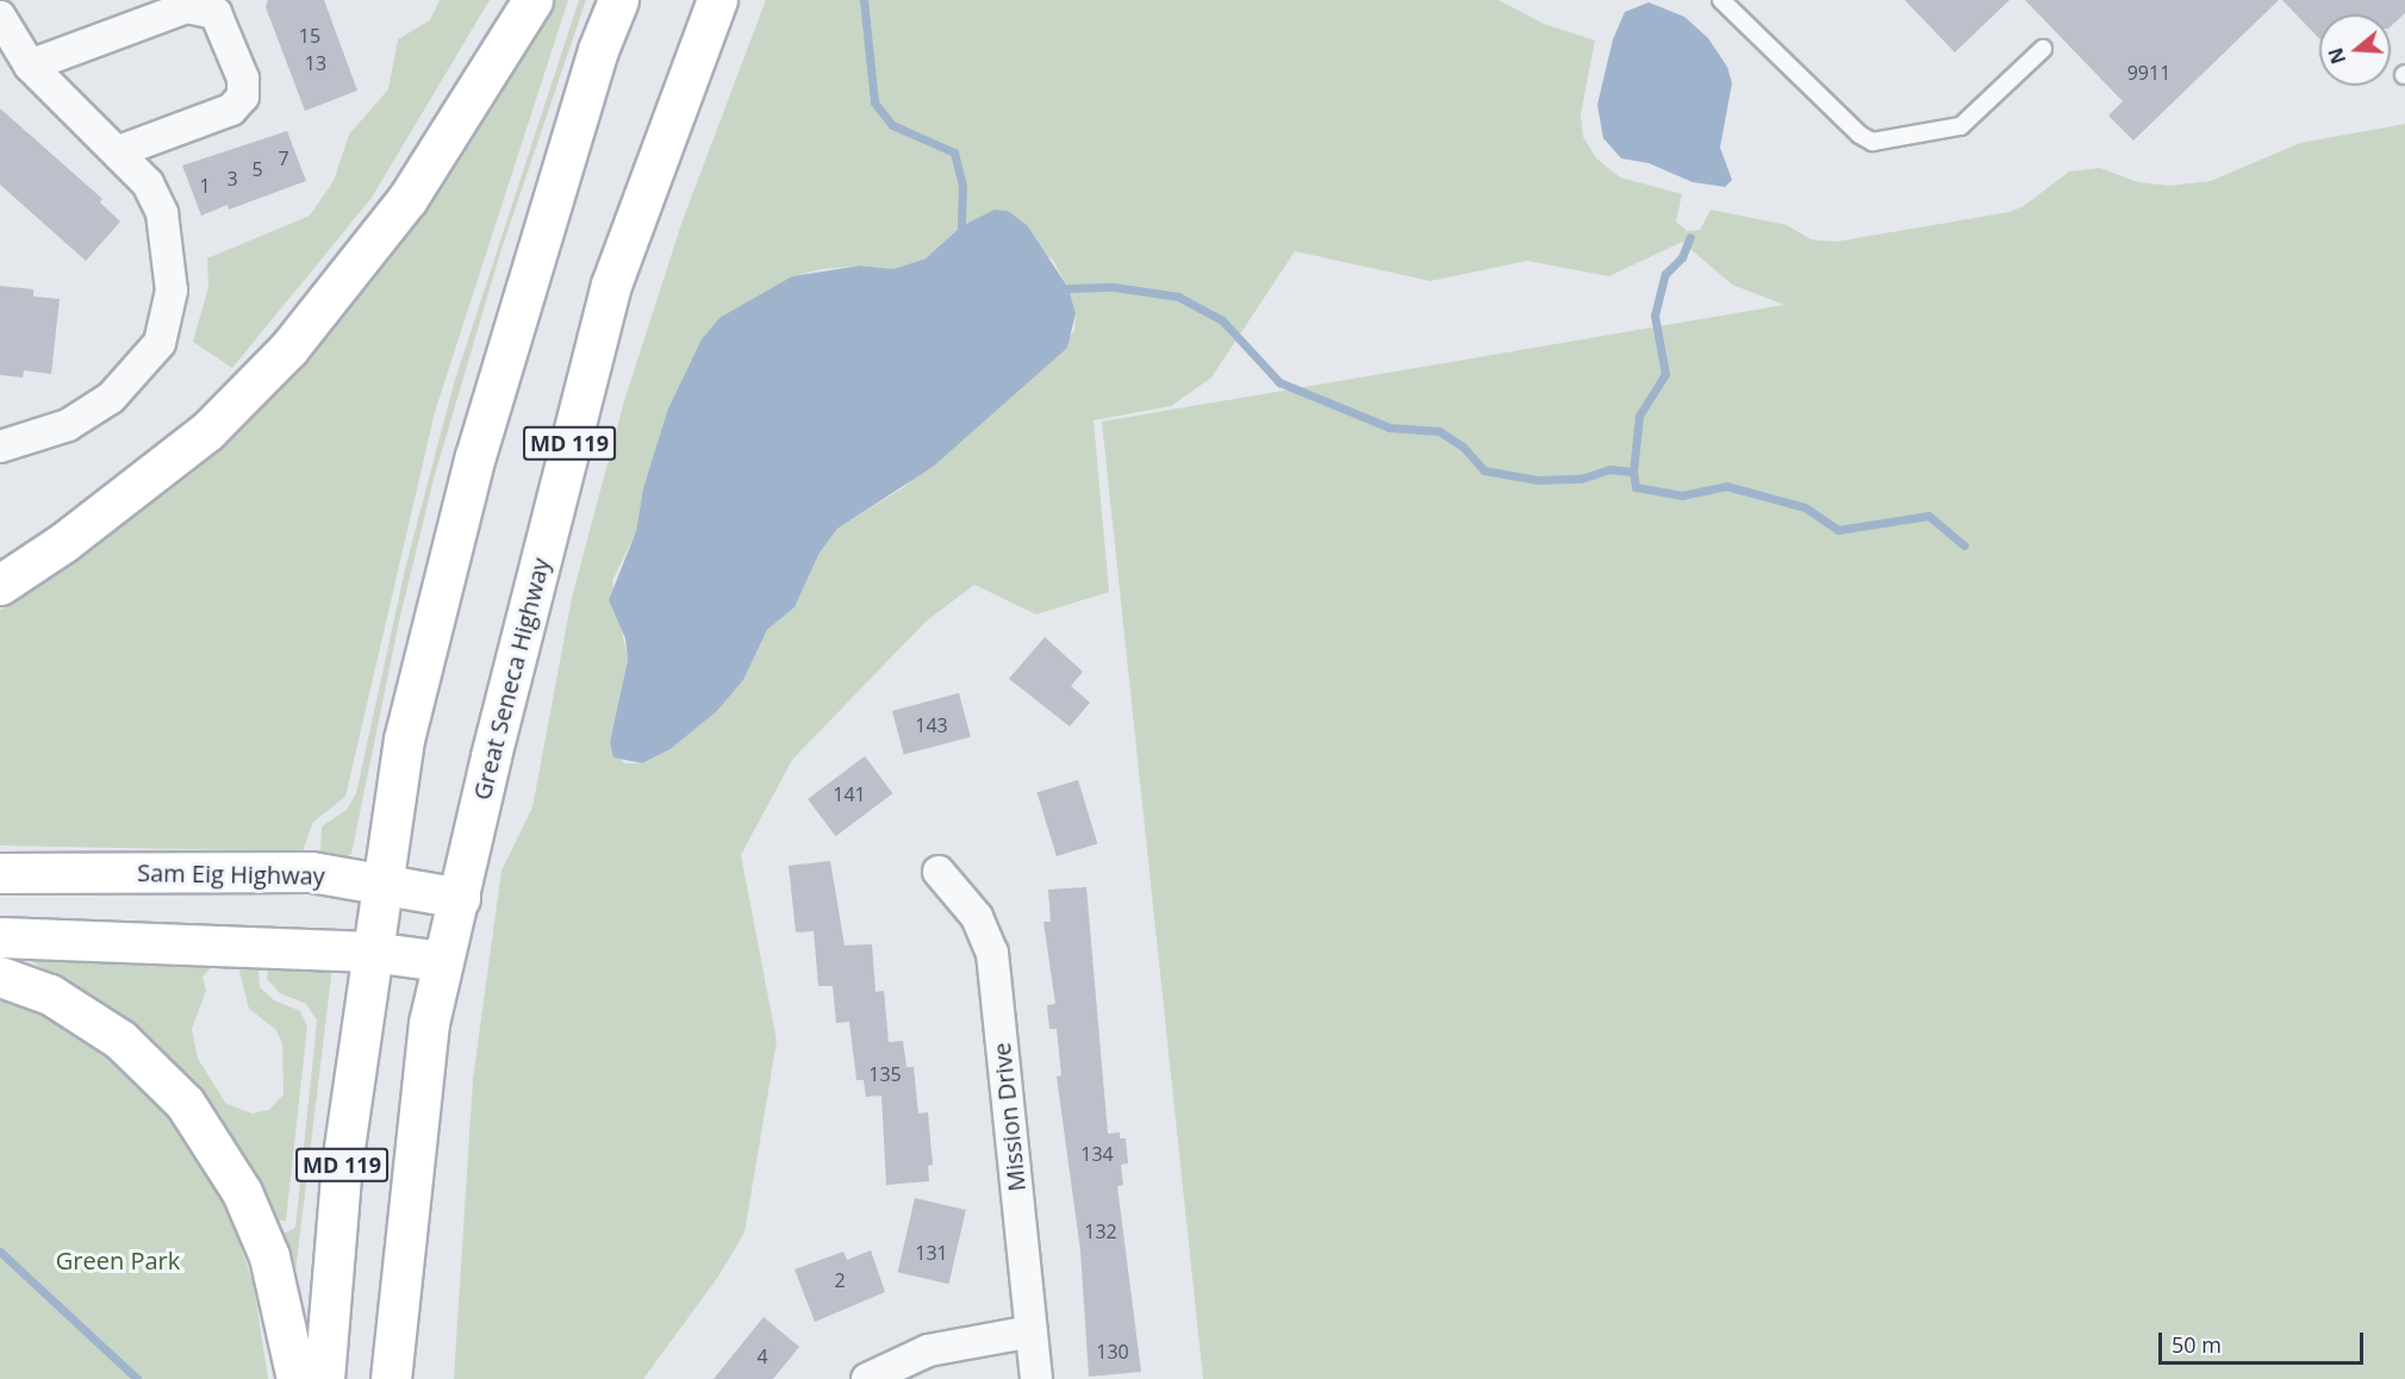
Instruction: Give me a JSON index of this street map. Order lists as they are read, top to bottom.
{
  "streets": {
    "main road": ["MD 119", "Great Seneca Highway", "Sam Eig Highway"],
    "street": ["Mission Drive"]
  },
  "crossings": [
    ["MD 119", "Sam Eig Highway"],
    ["Great Seneca Highway", "Sam Eig Highway"]
  ],
  "parks": ["Green Park"],
  "house_numbers": [
    "15",
    "13",
    "9911",
    "7",
    "5",
    "3",
    "1",
    "143",
    "141",
    "135",
    "134",
    "132",
    "131",
    "2",
    "130",
    "4"
  ],
  "scale_bar": "50 m",
  "north": "left"
}
